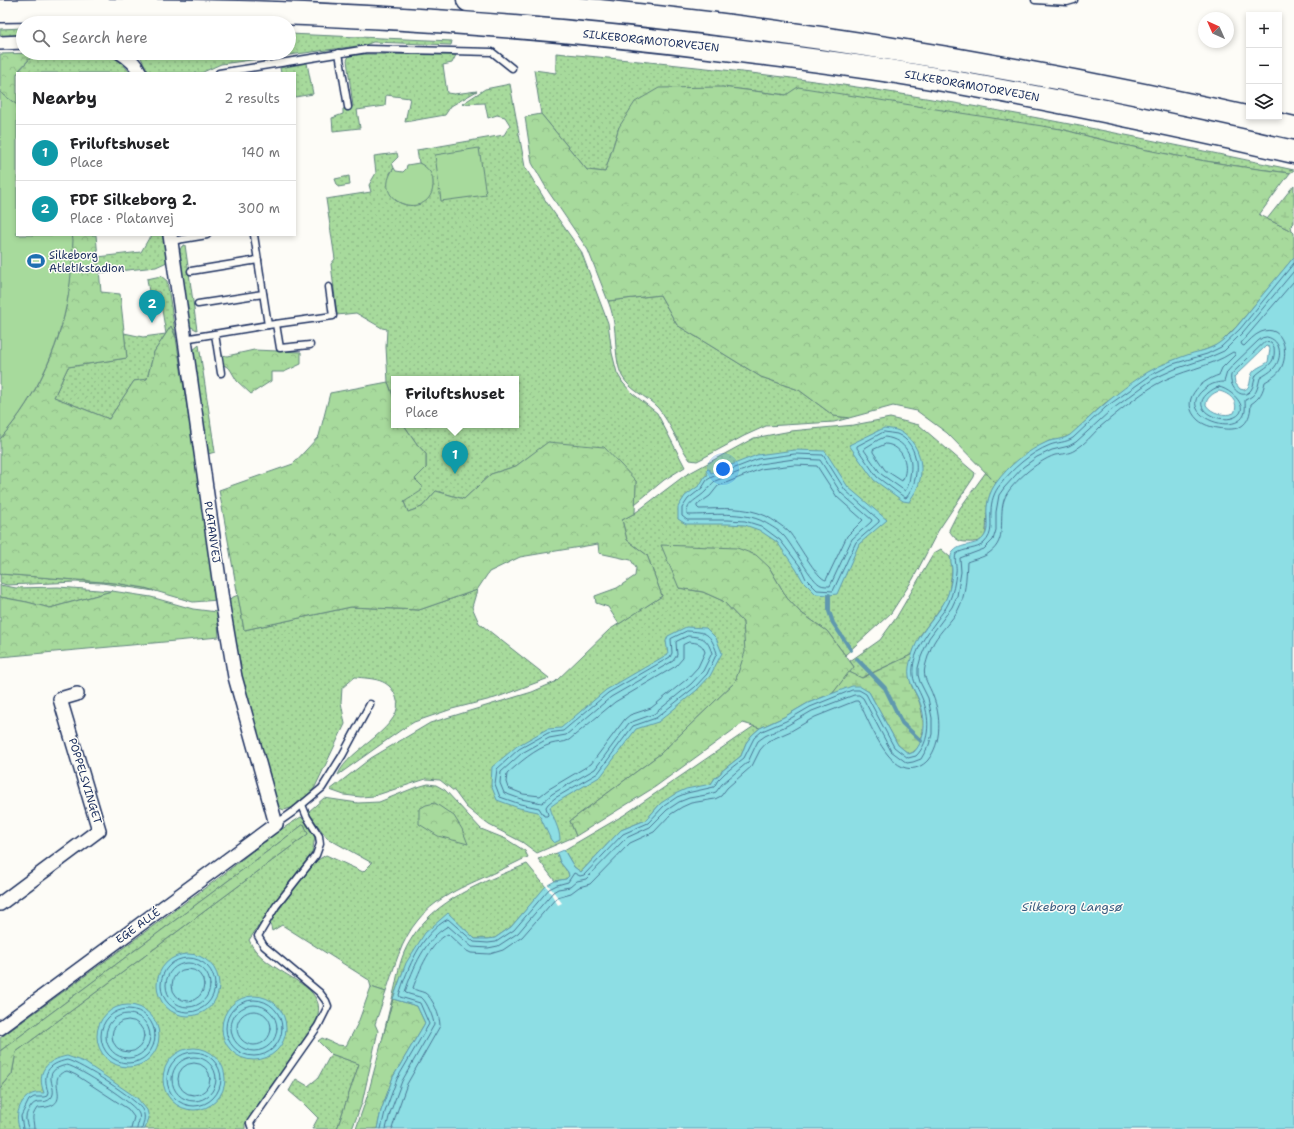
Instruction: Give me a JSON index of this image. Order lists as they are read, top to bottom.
{
  "streets": {
    "highway": ["SILKEBORGMOTORVEJEN"],
    "street": ["PLATANVEJ", "POPPELSVINGET", "EGE ALLÉ"]
  },
  "crossings": [
    ["PLATANVEJ", "EGE ALLÉ"]
  ],
  "water": ["Silkeborg Langsø"],
  "places": {
    "sports": ["Silkeborg Atletikstadion"]
  },
  "north": "top left",
  "page": {
    "map_buttons": ["+", "−"],
    "search": "Search here",
    "heading": ["Nearby", "2 results"],
    "list": [
      {
        "mark": "1",
        "name": "Friluftshuset",
        "note": "Place",
        "value": "140 m"
      },
      {
        "mark": "2",
        "name": "FDF Silkeborg 2.",
        "note": "Place · Platanvej",
        "value": "300 m"
      }
    ],
    "pins": ["2", "1"],
    "popup": ["Friluftshuset", "Place"]
  }
}
